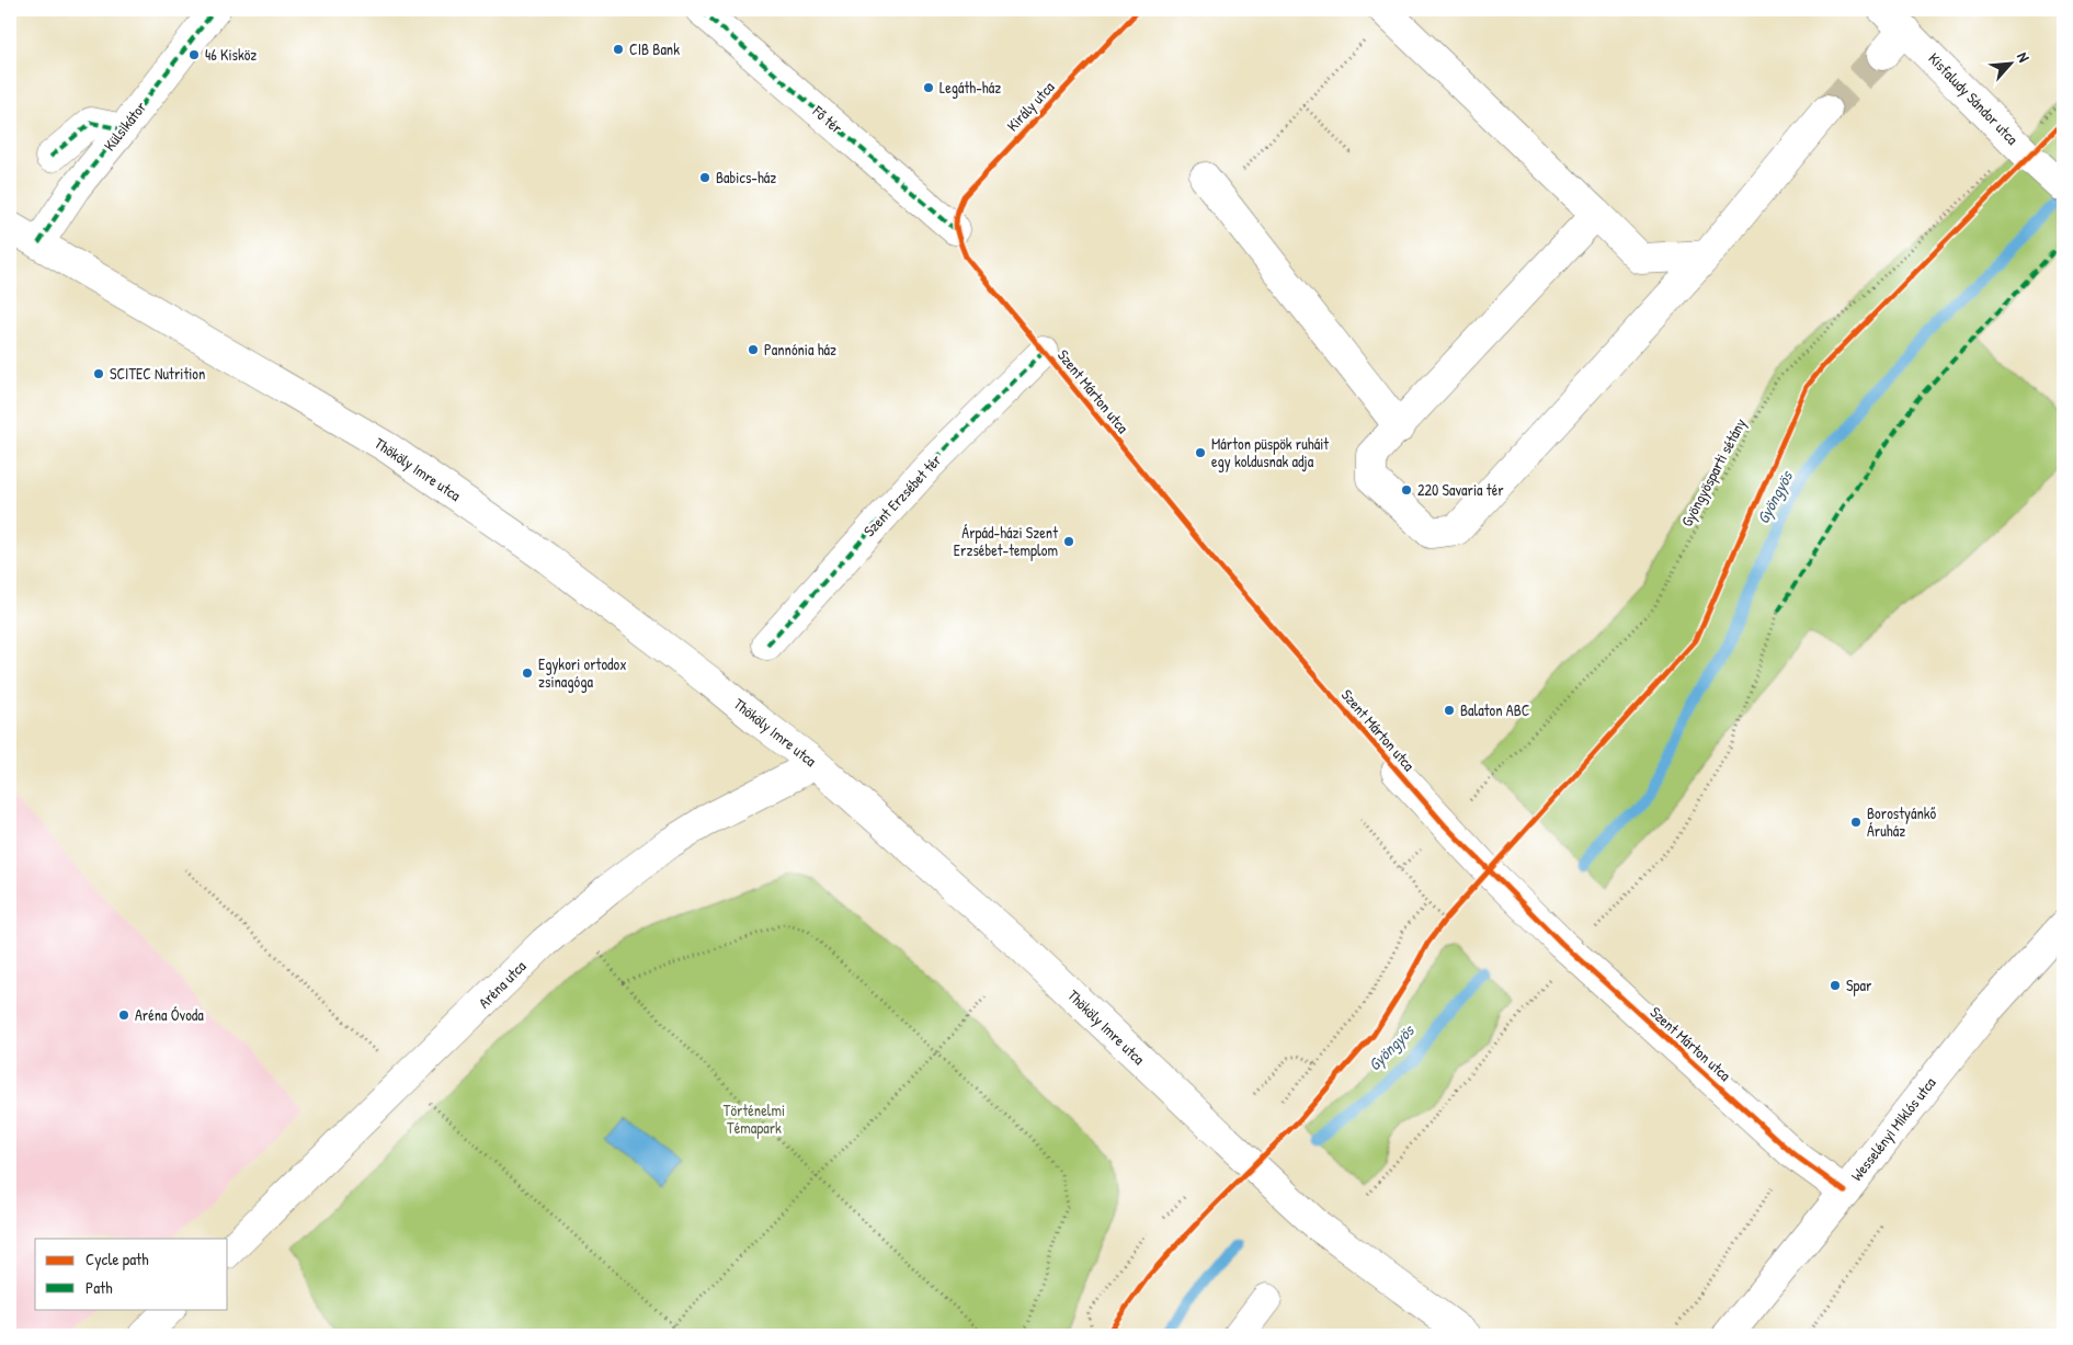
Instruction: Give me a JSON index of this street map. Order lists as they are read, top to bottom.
{
  "streets": {
    "street": [
      "Kisfaludy Sándor utca",
      "Fő tér",
      "Külsikátor",
      "Szent Márton utca",
      "Thököly Imre utca",
      "Szent Erzsébet tér",
      "Aréna utca",
      "Wesselényi Miklós utca"
    ],
    "path": ["Gyöngyösparti sétány"],
    "cycle path": ["Király utca"]
  },
  "crossings": [
    ["Kisfaludy Sándor utca", "Gyöngyösparti sétány"],
    ["Külsikátor", "Thököly Imre utca"],
    ["Szent Márton utca", "Gyöngyösparti sétány"],
    ["Szent Márton utca", "Wesselényi Miklós utca"],
    ["Thököly Imre utca", "Aréna utca"]
  ],
  "water": ["Gyöngyös"],
  "parks": ["Történelmi Témapark"],
  "places": [
    "CIB Bank",
    "46 Kisköz",
    "Legáth-ház",
    "Babics-ház",
    "Pannónia ház",
    "SCITEC Nutrition",
    "Márton püspök ruháit egy koldusnak adja",
    "220 Savaria tér",
    "Árpád-házi Szent Erzsébet-templom",
    "Egykori ortodox zsinagóga",
    "Balaton ABC",
    "Borostyánkő Áruház",
    "Spar",
    "Aréna Óvoda"
  ],
  "legend": ["Cycle path", "Path"],
  "north": "top right"
}
